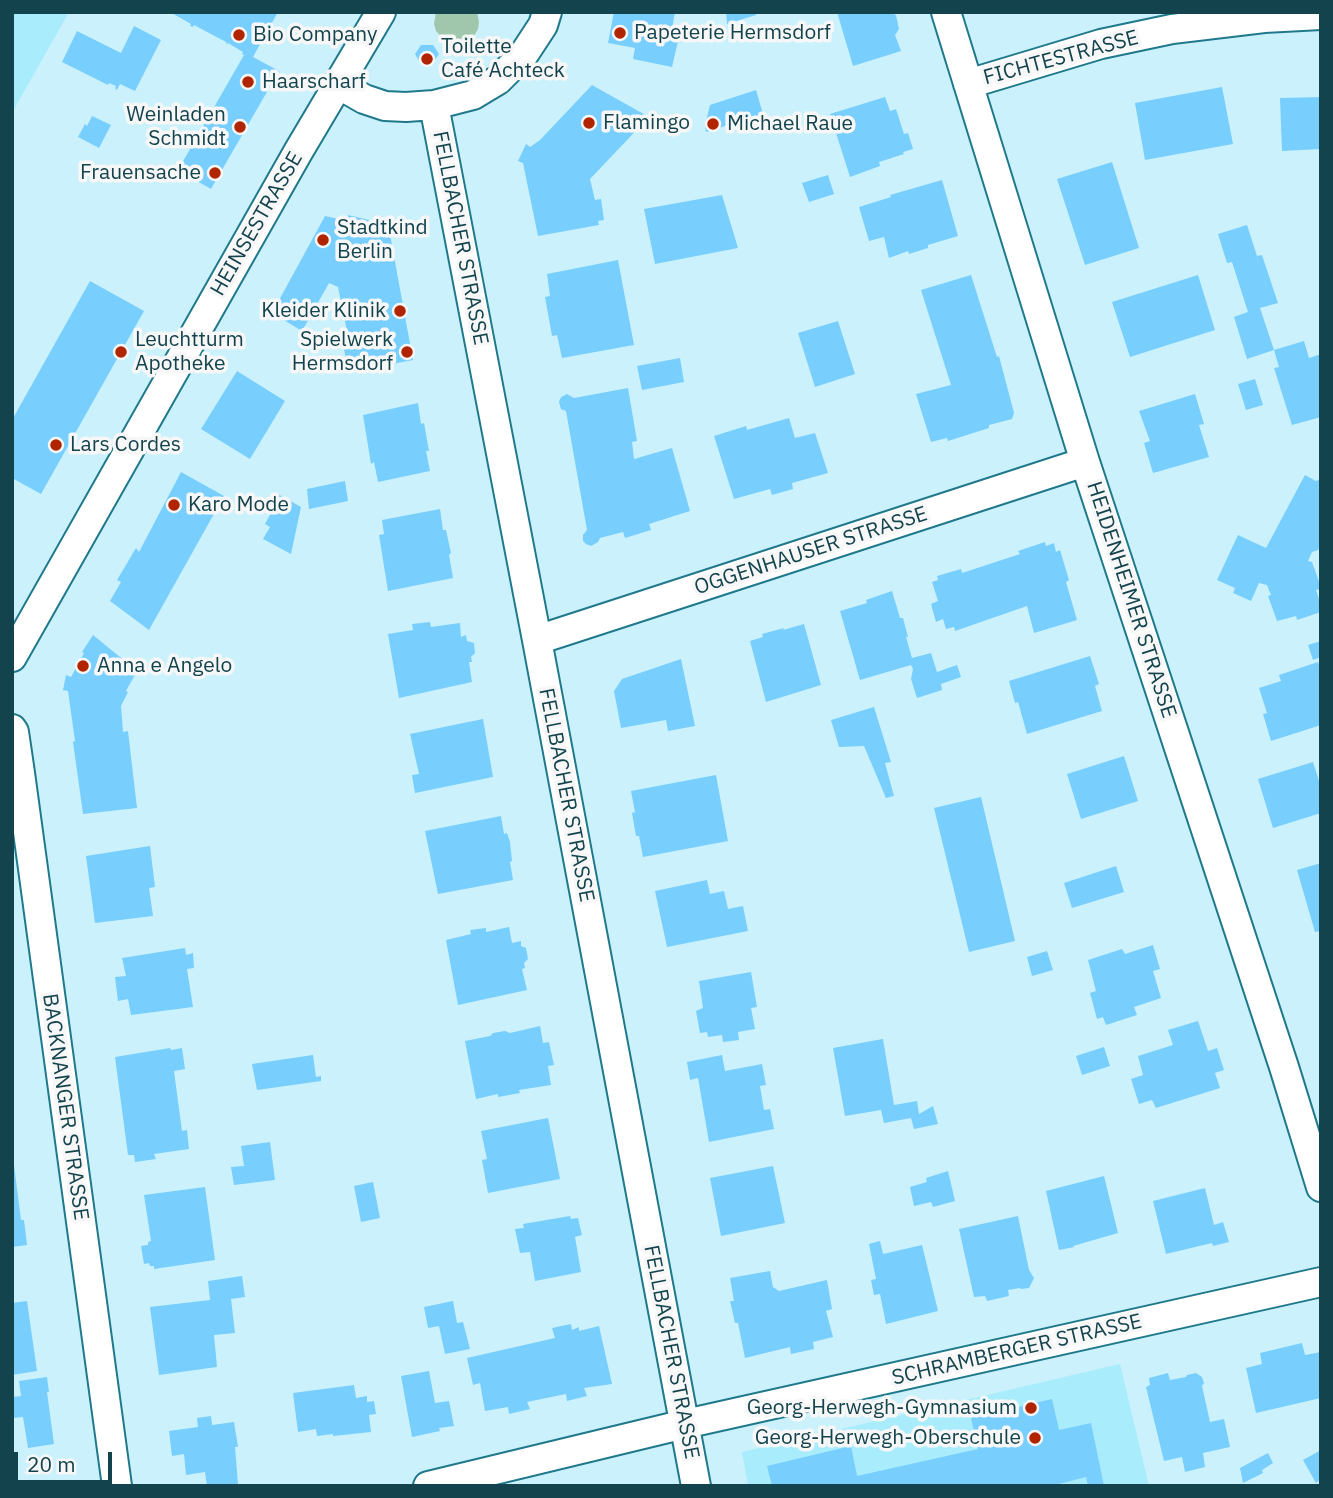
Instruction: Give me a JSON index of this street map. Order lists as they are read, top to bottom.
{
  "streets": {
    "street": [
      "FICHTESTRASSE",
      "HEINSESTRASSE",
      "FELLBACHER STRASSE",
      "OGGENHAUSER STRASSE",
      "HEIDENHEIMER STRASSE",
      "BACKNANGER STRASSE",
      "SCHRAMBERGER STRASSE"
    ]
  },
  "crossings": [
    ["FICHTESTRASSE", "HEIDENHEIMER STRASSE"],
    ["FELLBACHER STRASSE", "OGGENHAUSER STRASSE"],
    ["FELLBACHER STRASSE", "SCHRAMBERGER STRASSE"],
    ["OGGENHAUSER STRASSE", "HEIDENHEIMER STRASSE"]
  ],
  "places": [
    "Papeterie Hermsdorf",
    "Bio Company",
    "Toilette Café Achteck",
    "Haarscharf",
    "Flamingo",
    "Michael Raue",
    "Weinladen Schmidt",
    "Frauensache",
    "Stadtkind Berlin",
    "Kleider Klinik",
    "Leuchtturm Apotheke",
    "Spielwerk Hermsdorf",
    "Lars Cordes",
    "Karo Mode",
    "Anna e Angelo",
    "Georg-Herwegh-Gymnasium",
    "Georg-Herwegh-Oberschule"
  ],
  "scale_bar": "20 m"
}
